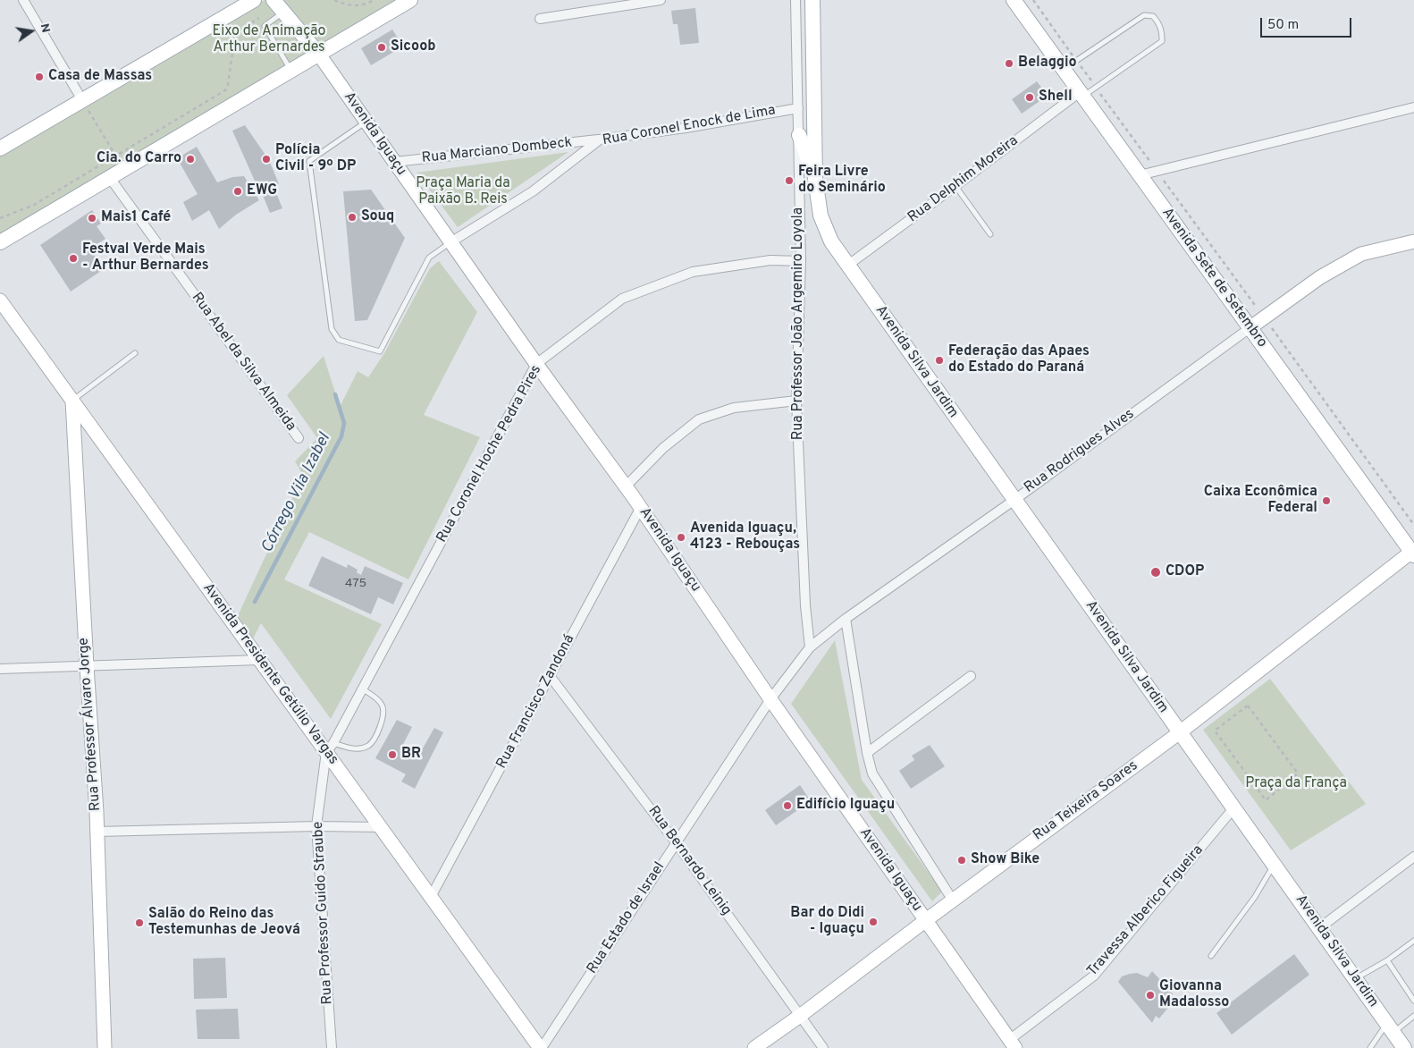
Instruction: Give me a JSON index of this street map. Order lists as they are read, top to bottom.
{
  "streets": {
    "main road": [
      "Avenida Iguaçu",
      "Avenida Sete de Setembro",
      "Rua Professor João Argemiro Loyola",
      "Avenida Silva Jardim",
      "Rua Rodrigues Alves",
      "Avenida Presidente Getúlio Vargas",
      "Rua Professor Álvaro Jorge",
      "Rua Teixeira Soares"
    ],
    "street": [
      "Rua Coronel Enock de Lima",
      "Rua Marciano Dombeck",
      "Rua Delphim Moreira",
      "Rua Abel da Silva Almeida",
      "Rua Coronel Hoche Pedra Pires",
      "Rua Francisco Zandoná",
      "Rua Bernardo Leinig",
      "Travessa Alberico Figueira",
      "Rua Professor Guido Straube",
      "Rua Estado de Israel"
    ]
  },
  "crossings": [
    ["Rua Coronel Enock de Lima", "Avenida Iguaçu"],
    ["Rua Coronel Enock de Lima", "Rua Marciano Dombeck"],
    ["Rua Coronel Enock de Lima", "Rua Professor João Argemiro Loyola"],
    ["Avenida Iguaçu", "Rua Marciano Dombeck"],
    ["Avenida Iguaçu", "Rua Rodrigues Alves"],
    ["Avenida Iguaçu", "Rua Coronel Hoche Pedra Pires"],
    ["Avenida Iguaçu", "Rua Francisco Zandoná"],
    ["Avenida Iguaçu", "Rua Teixeira Soares"],
    ["Avenida Iguaçu", "Travessa Alberico Figueira"],
    ["Avenida Iguaçu", "Rua Estado de Israel"],
    ["Rua Delphim Moreira", "Avenida Sete de Setembro"],
    ["Rua Delphim Moreira", "Rua Professor João Argemiro Loyola"],
    ["Rua Delphim Moreira", "Avenida Silva Jardim"],
    ["Avenida Sete de Setembro", "Rua Rodrigues Alves"],
    ["Avenida Sete de Setembro", "Rua Teixeira Soares"],
    ["Rua Professor João Argemiro Loyola", "Avenida Silva Jardim"],
    ["Rua Professor João Argemiro Loyola", "Rua Rodrigues Alves"],
    ["Rua Professor João Argemiro Loyola", "Rua Coronel Hoche Pedra Pires"],
    ["Avenida Silva Jardim", "Rua Rodrigues Alves"],
    ["Avenida Silva Jardim", "Rua Teixeira Soares"],
    ["Avenida Silva Jardim", "Travessa Alberico Figueira"],
    ["Rua Rodrigues Alves", "Rua Estado de Israel"],
    ["Rua Coronel Hoche Pedra Pires", "Avenida Presidente Getúlio Vargas"],
    ["Rua Coronel Hoche Pedra Pires", "Rua Professor Guido Straube"],
    ["Avenida Presidente Getúlio Vargas", "Rua Francisco Zandoná"],
    ["Avenida Presidente Getúlio Vargas", "Rua Professor Álvaro Jorge"],
    ["Avenida Presidente Getúlio Vargas", "Rua Professor Guido Straube"],
    ["Avenida Presidente Getúlio Vargas", "Rua Estado de Israel"],
    ["Rua Francisco Zandoná", "Rua Bernardo Leinig"],
    ["Rua Teixeira Soares", "Rua Bernardo Leinig"],
    ["Rua Bernardo Leinig", "Rua Estado de Israel"]
  ],
  "water": ["Córrego Vila Izabel"],
  "parks": ["Eixo de Animação Arthur Bernardes", "Praça Maria da Paixão B. Reis", "Praça da França"],
  "places": [
    "Sicoob",
    "Belaggio",
    "Casa de Massas",
    "Shell",
    "Cia. do Carro",
    "Polícia Civil - 9º DP",
    "Feira Livre do Seminário",
    "EWG",
    "Souq",
    "Mais1 Café",
    "Festval Verde Mais - Arthur Bernardes",
    "Federação das Apaes do Estado do Paraná",
    "Caixa Econômica Federal",
    "Avenida Iguaçu, 4123 - Rebouças",
    "CDOP",
    "BR",
    "Edifício Iguaçu",
    "Show Bike",
    "Bar do Didi - Iguaçu",
    "Salão do Reino das Testemunhas de Jeová",
    "Giovanna Madalosso"
  ],
  "house_numbers": ["475"],
  "scale_bar": "50 m",
  "north": "right"
}
